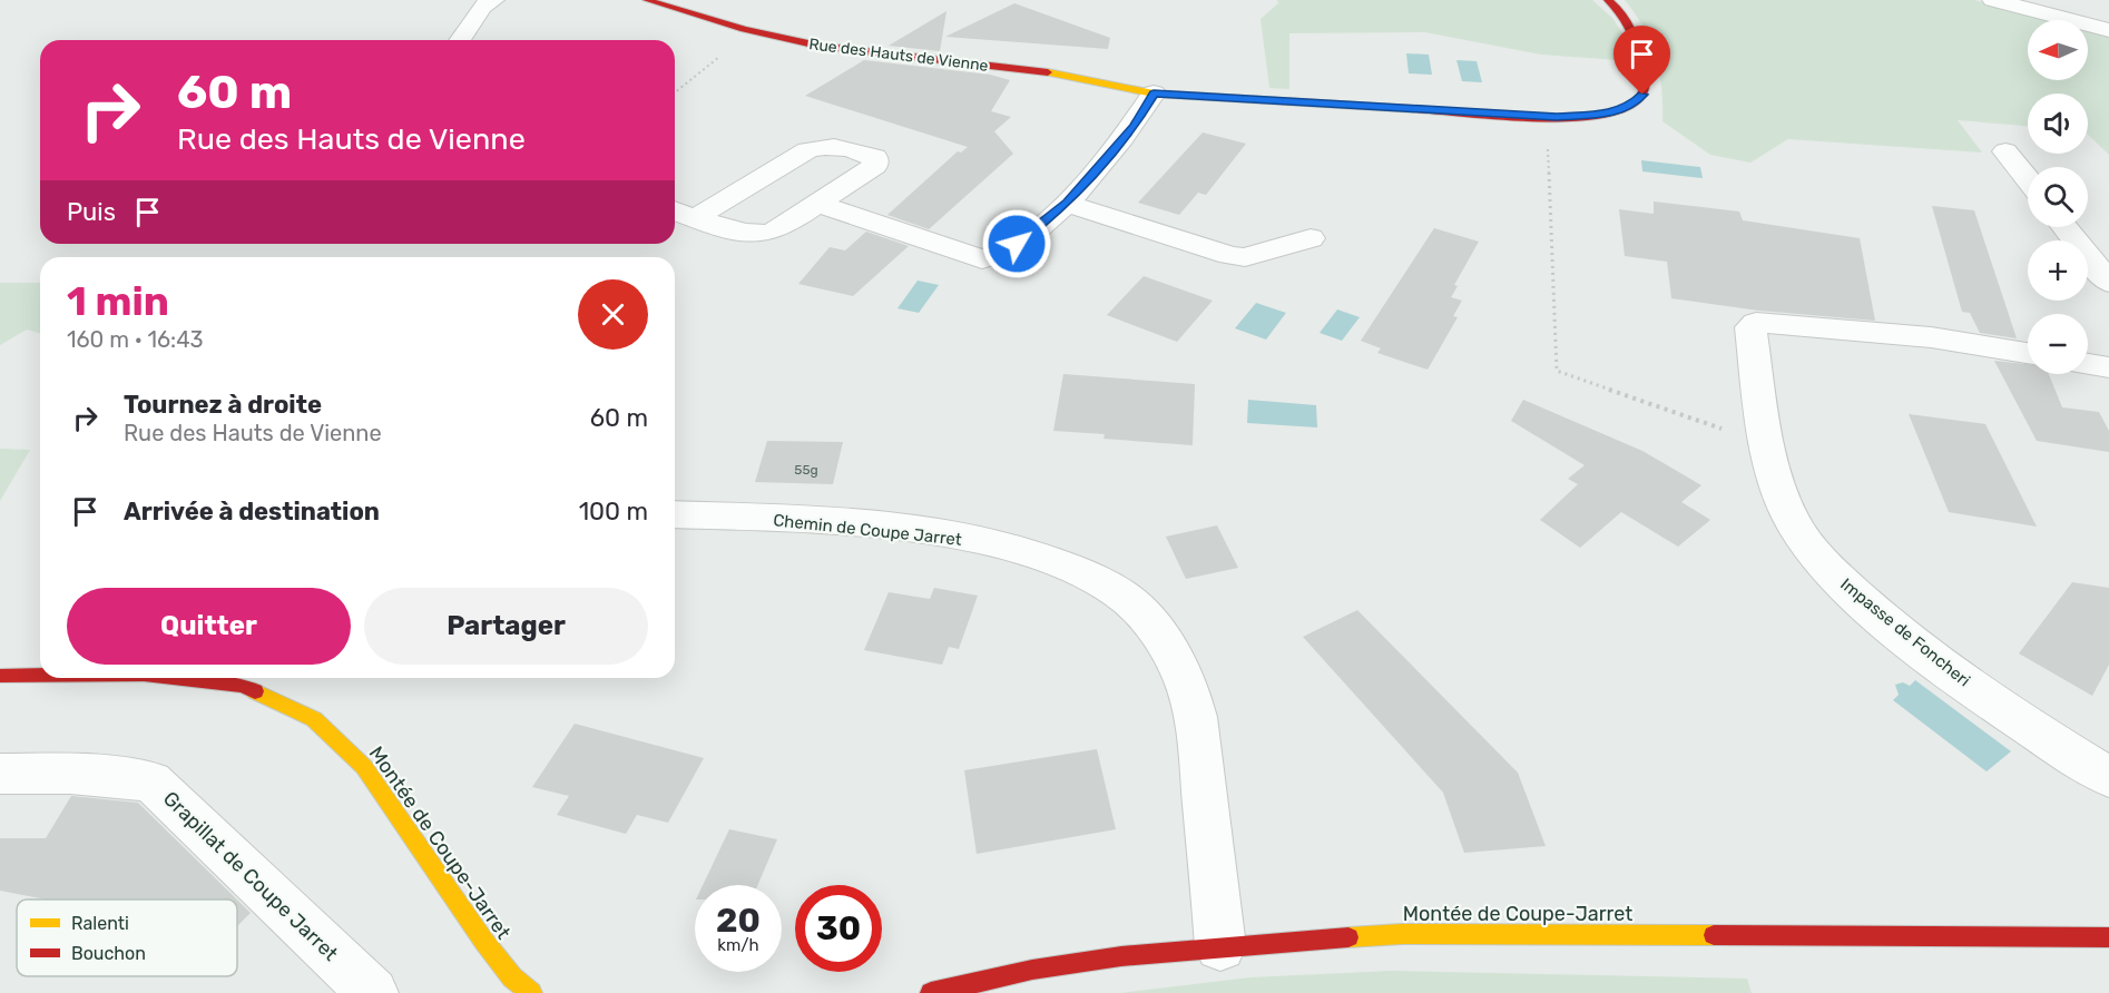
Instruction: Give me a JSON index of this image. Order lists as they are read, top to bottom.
{
  "streets": {
    "street": [
      "Rue des Hauts de Vienne",
      "Chemin de Coupe Jarret",
      "Impasse de Foncheri",
      "Montée de Coupe-Jarret",
      "Grapillat de Coupe Jarret"
    ]
  },
  "crossings": [
    ["Chemin de Coupe Jarret", "Montée de Coupe-Jarret"]
  ],
  "house_numbers": ["55g"],
  "legend": ["Ralenti", "Bouchon"],
  "north": "left",
  "page": {
    "map_buttons": ["+", "−"],
    "turn": ["60 m", "Rue des Hauts de Vienne"],
    "then": "Puis",
    "heading": ["1 min", "160 m · 16:43"],
    "list": [
      {
        "name": "Tournez à droite",
        "note": "Rue des Hauts de Vienne",
        "value": "60 m"
      },
      {
        "name": "Arrivée à destination",
        "value": "100 m"
      }
    ],
    "buttons": ["Quitter", "Partager"],
    "speed": "20 km/h",
    "limit": "30"
  }
}
